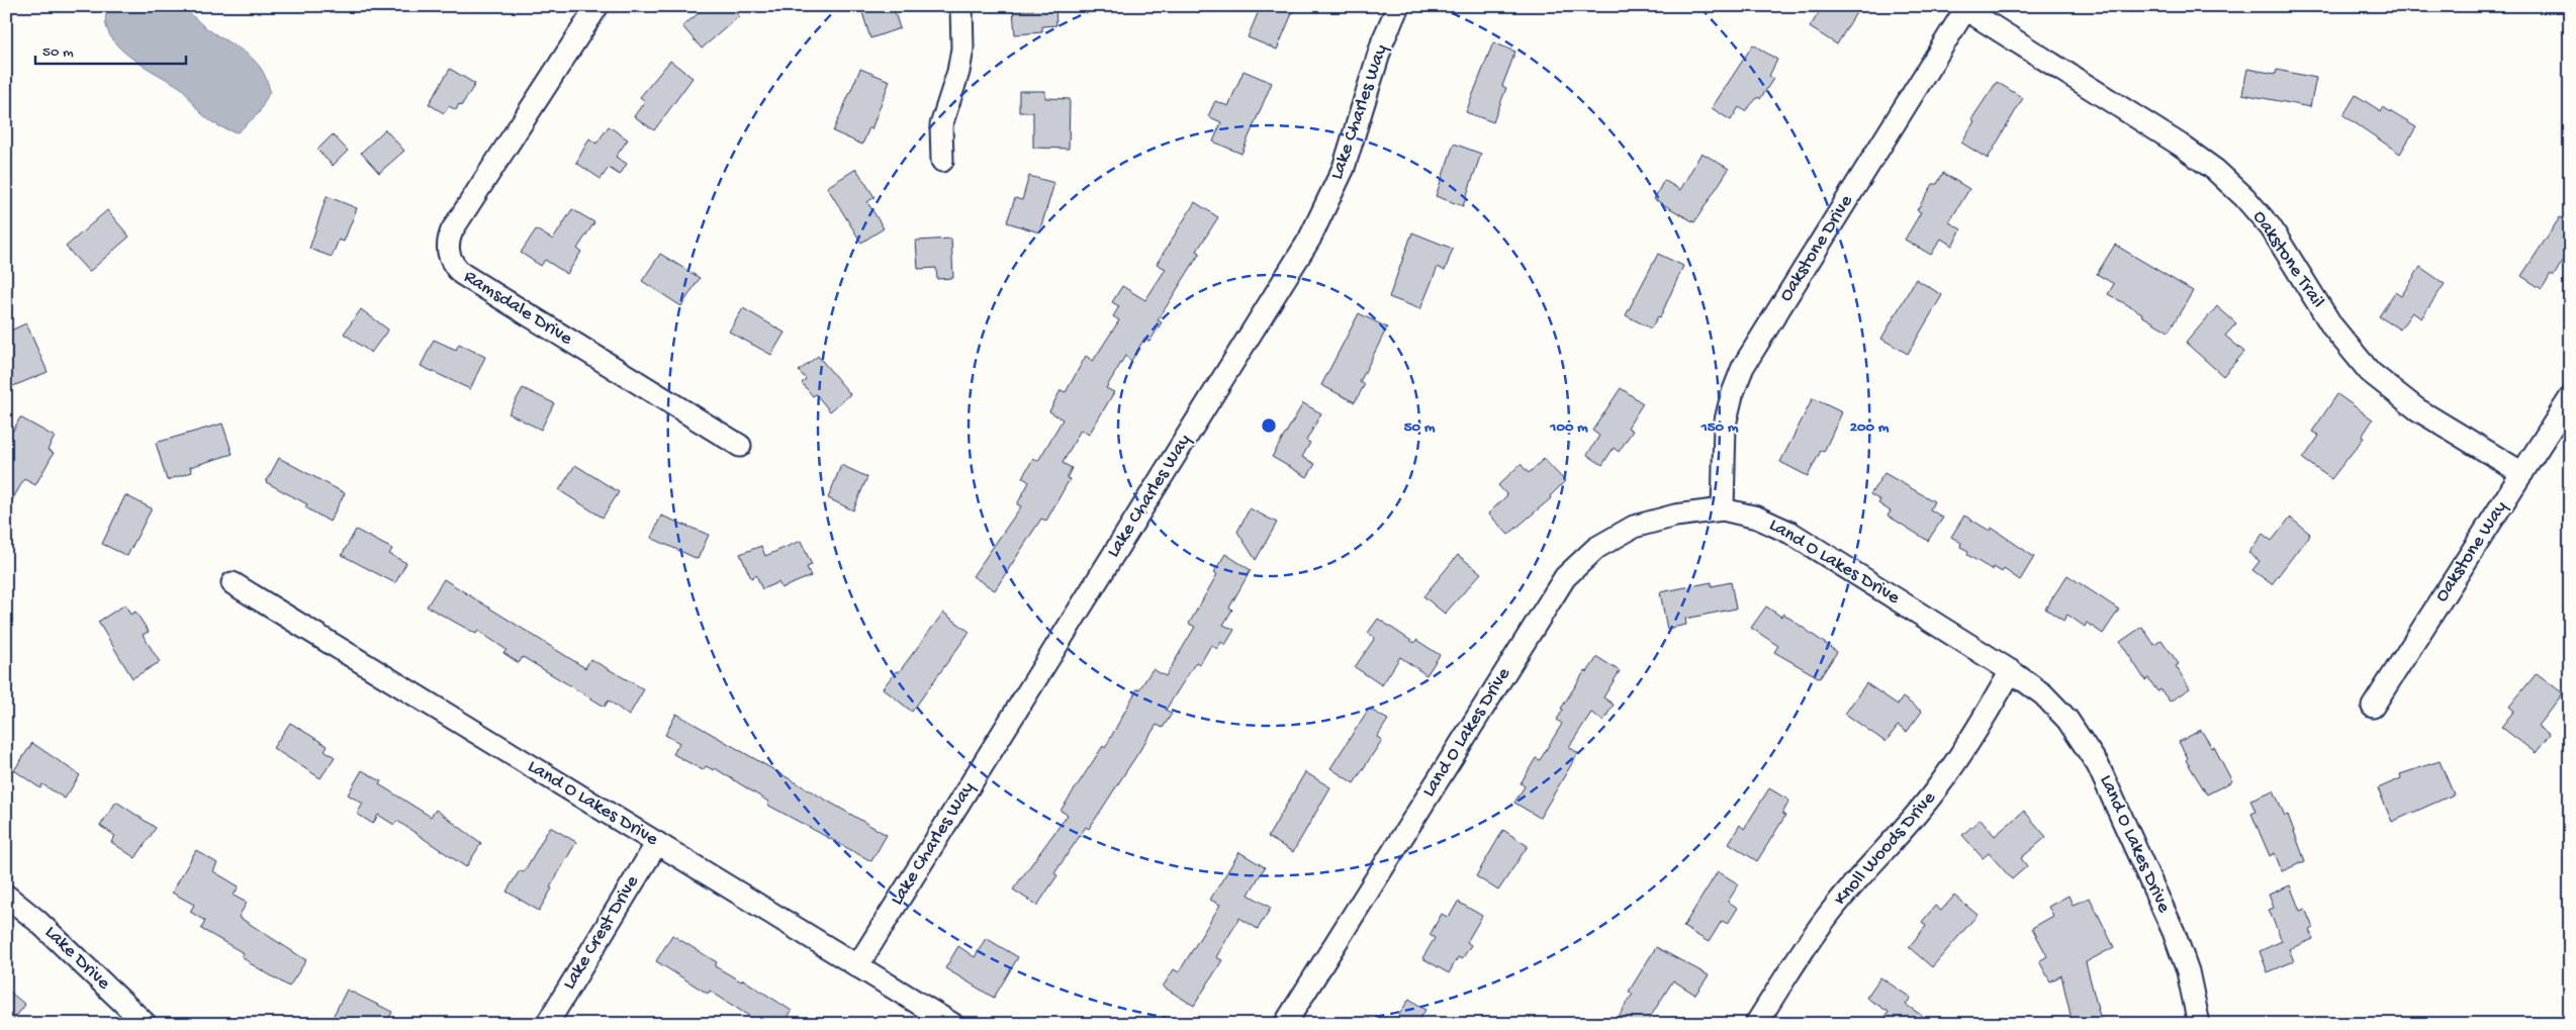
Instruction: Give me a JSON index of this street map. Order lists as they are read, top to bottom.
{
  "streets": {
    "street": [
      "Lake Charles Way",
      "Oakstone Drive",
      "Oakstone Trail",
      "Ramsdale Drive",
      "Oakstone Way",
      "Land O Lakes Drive",
      "Knoll Woods Drive",
      "Lake Crest Drive",
      "Lake Drive"
    ]
  },
  "crossings": [
    ["Lake Charles Way", "Land O Lakes Drive"],
    ["Oakstone Drive", "Oakstone Trail"],
    ["Oakstone Drive", "Land O Lakes Drive"],
    ["Oakstone Trail", "Oakstone Way"],
    ["Land O Lakes Drive", "Knoll Woods Drive"],
    ["Land O Lakes Drive", "Lake Crest Drive"]
  ],
  "scale_bar": "50 m",
  "rings": [
    "50 m",
    "100 m",
    "150 m",
    "200 m"
  ]
}
